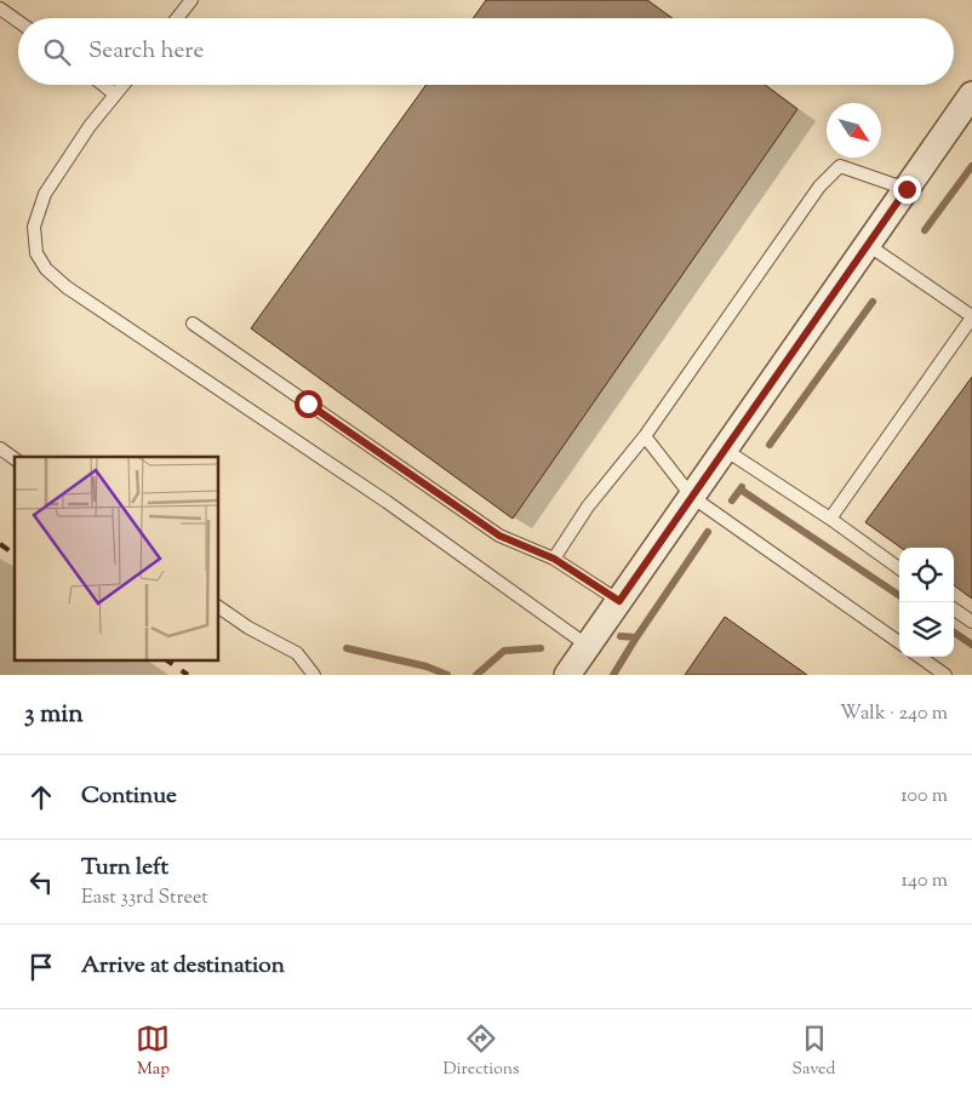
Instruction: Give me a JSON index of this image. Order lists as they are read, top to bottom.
{
  "north": "bottom right",
  "page": {
    "search": "Search here",
    "heading": ["3 min", "Walk · 240 m"],
    "list": [
      ["Continue", "100 m"],
      ["Turn left", "East 33rd Street", "140 m"],
      "Arrive at destination"
    ],
    "nav": ["Map", "Directions", "Saved"]
  }
}
